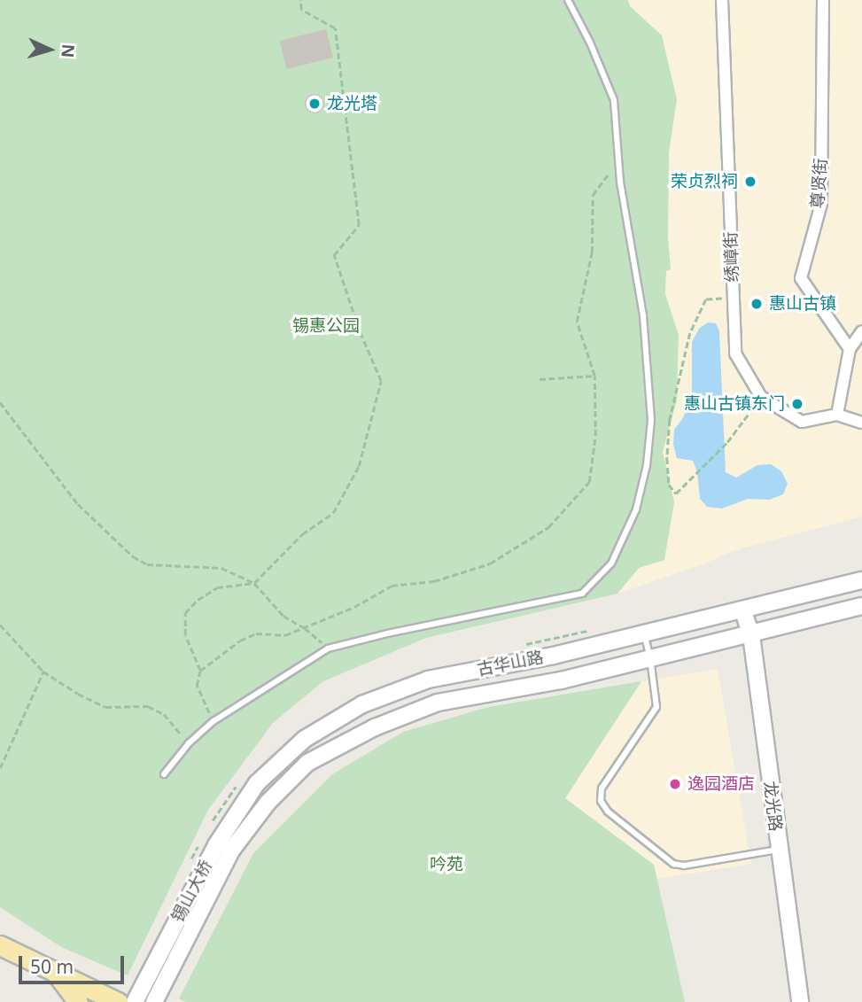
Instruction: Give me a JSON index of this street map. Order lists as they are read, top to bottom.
{
  "streets": {
    "main road": ["古华山路", "龙光路", "锡山大桥"],
    "street": ["尊贤街", "绣嶂街"]
  },
  "crossings": [
    ["古华山路", "龙光路"],
    ["古华山路", "锡山大桥"]
  ],
  "parks": ["锡惠公园", "吟苑"],
  "places": [
    "龙光塔",
    "荣贞烈祠",
    "惠山古镇",
    "惠山古镇东门",
    "逸园酒店"
  ],
  "scale_bar": "50 m",
  "north": "right"
}
